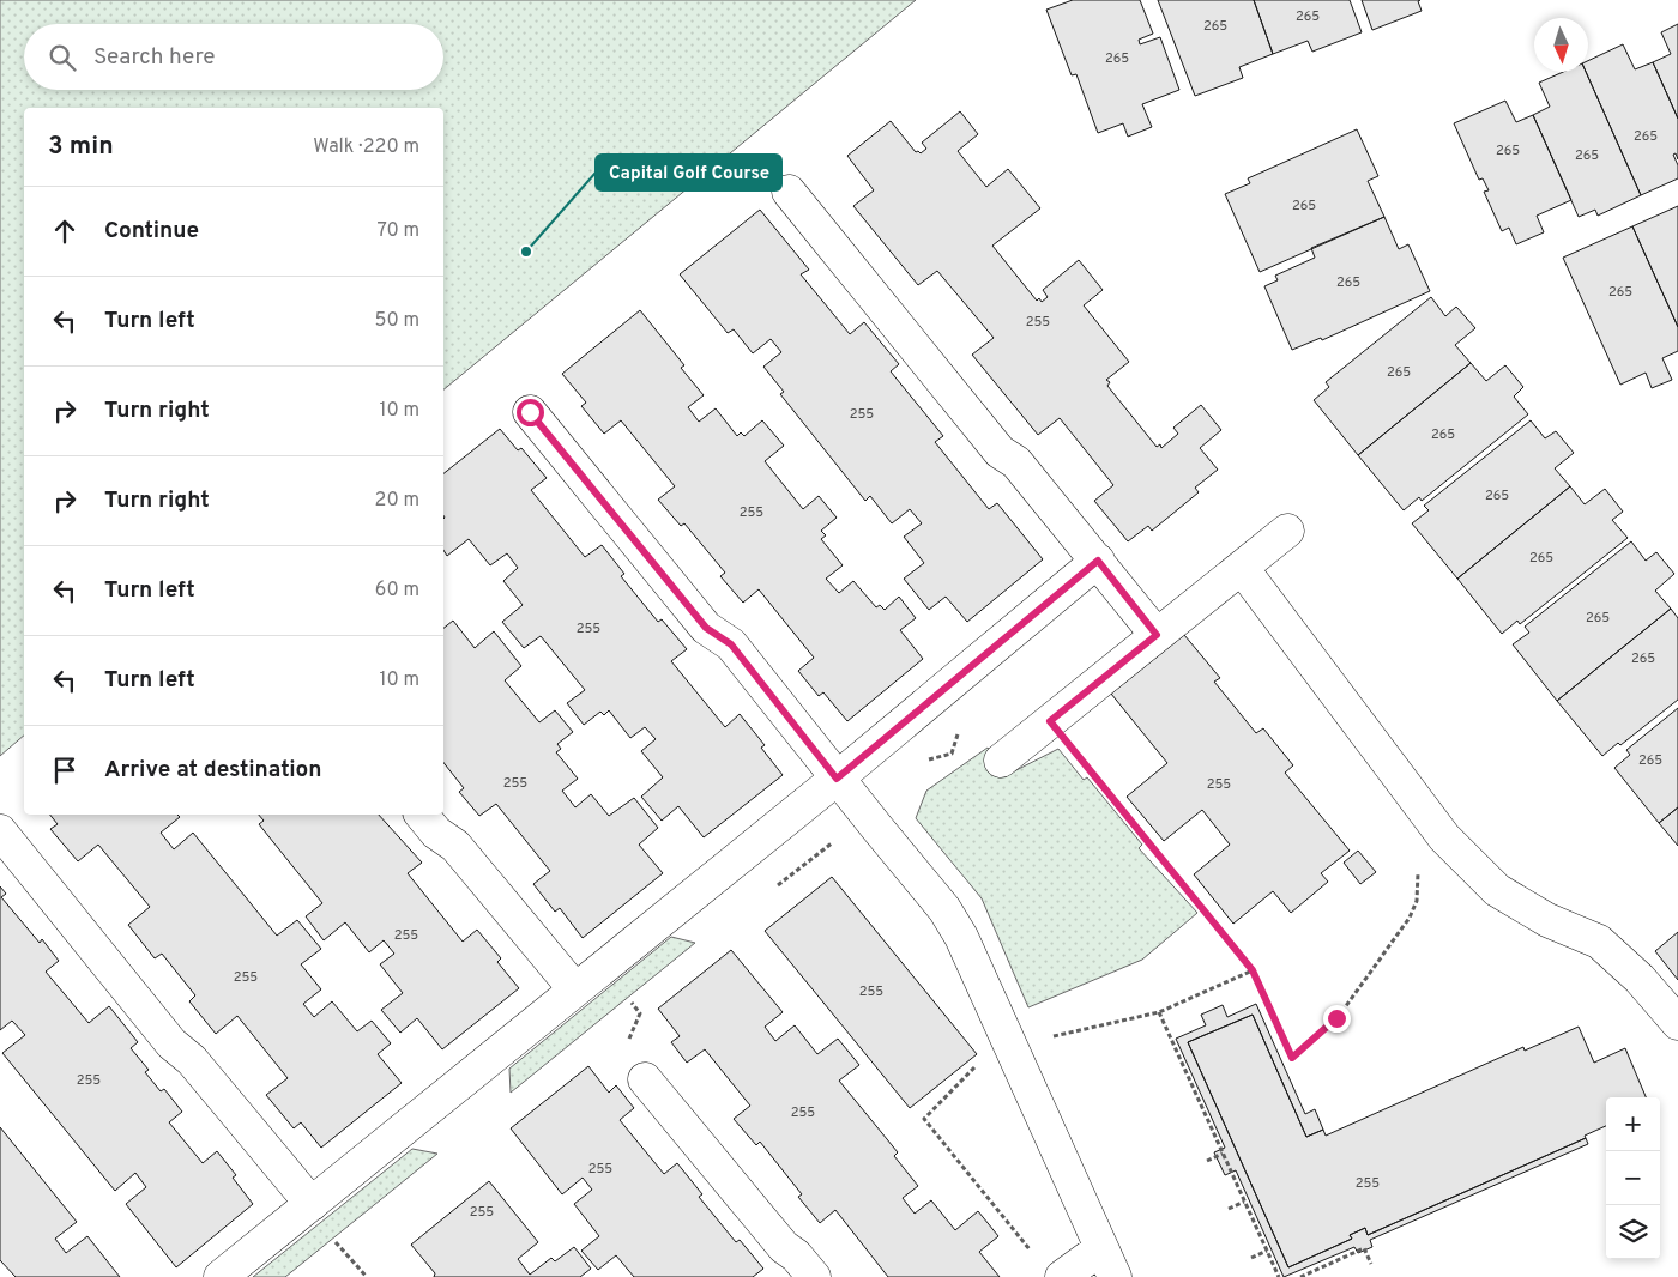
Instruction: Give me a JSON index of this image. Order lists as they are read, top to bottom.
{
  "places": ["Capital Golf Course"],
  "house_numbers": [
    "265",
    "265",
    "265",
    "265",
    "265",
    "265",
    "265",
    "265",
    "265",
    "255",
    "265",
    "255",
    "265",
    "265",
    "255",
    "265",
    "265",
    "255",
    "265",
    "265",
    "255",
    "255",
    "255",
    "255",
    "255",
    "255",
    "255",
    "255",
    "255",
    "255"
  ],
  "north": "bottom",
  "page": {
    "search": "Search here",
    "heading": ["3 min", "Walk · 220 m"],
    "list": [
      ["Continue", "70 m"],
      ["Turn left", "50 m"],
      ["Turn right", "10 m"],
      ["Turn right", "20 m"],
      ["Turn left", "60 m"],
      ["Turn left", "10 m"],
      "Arrive at destination"
    ],
    "map_buttons": ["+", "−"]
  }
}
